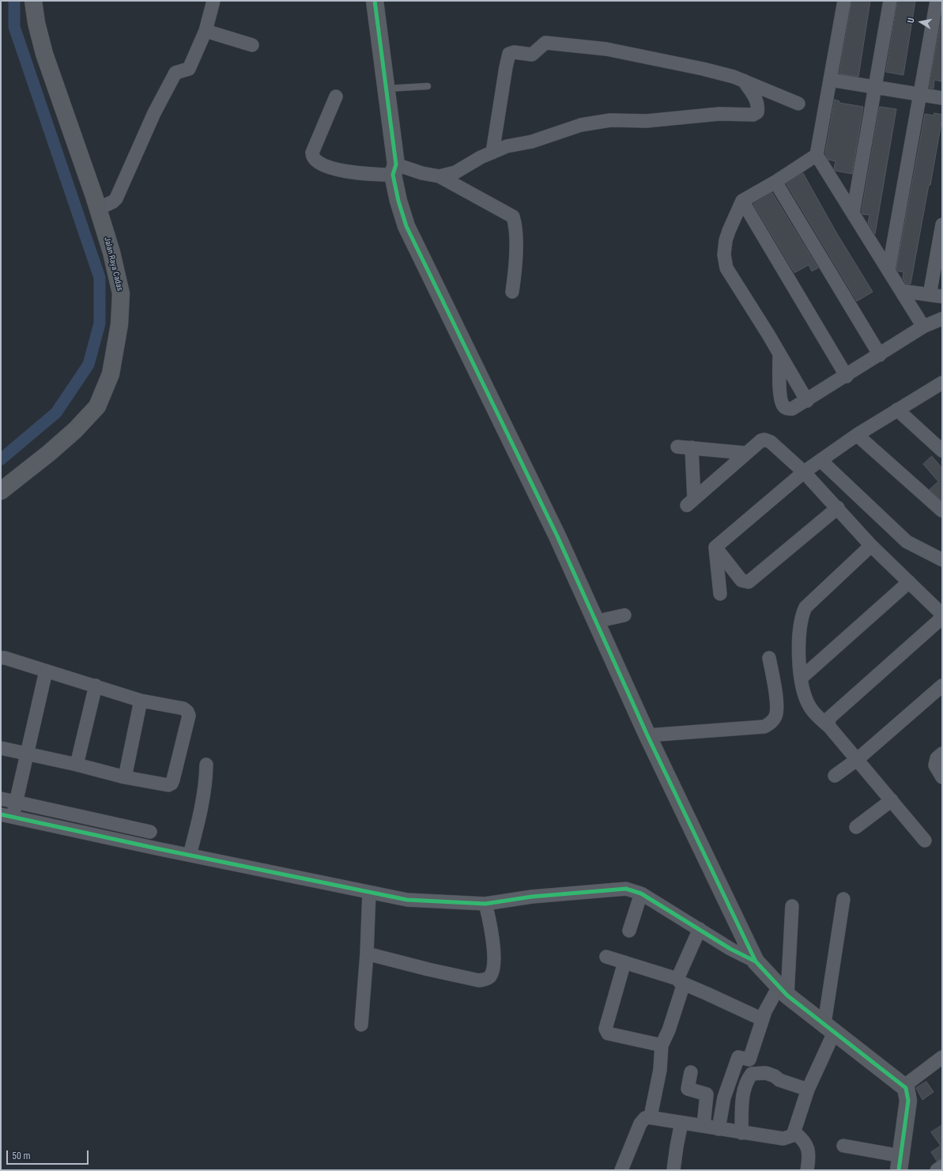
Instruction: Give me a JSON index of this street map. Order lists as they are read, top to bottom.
{
  "streets": {
    "street": ["Jalan Raya Cadas"]
  },
  "scale_bar": "50 m",
  "north": "left"
}
